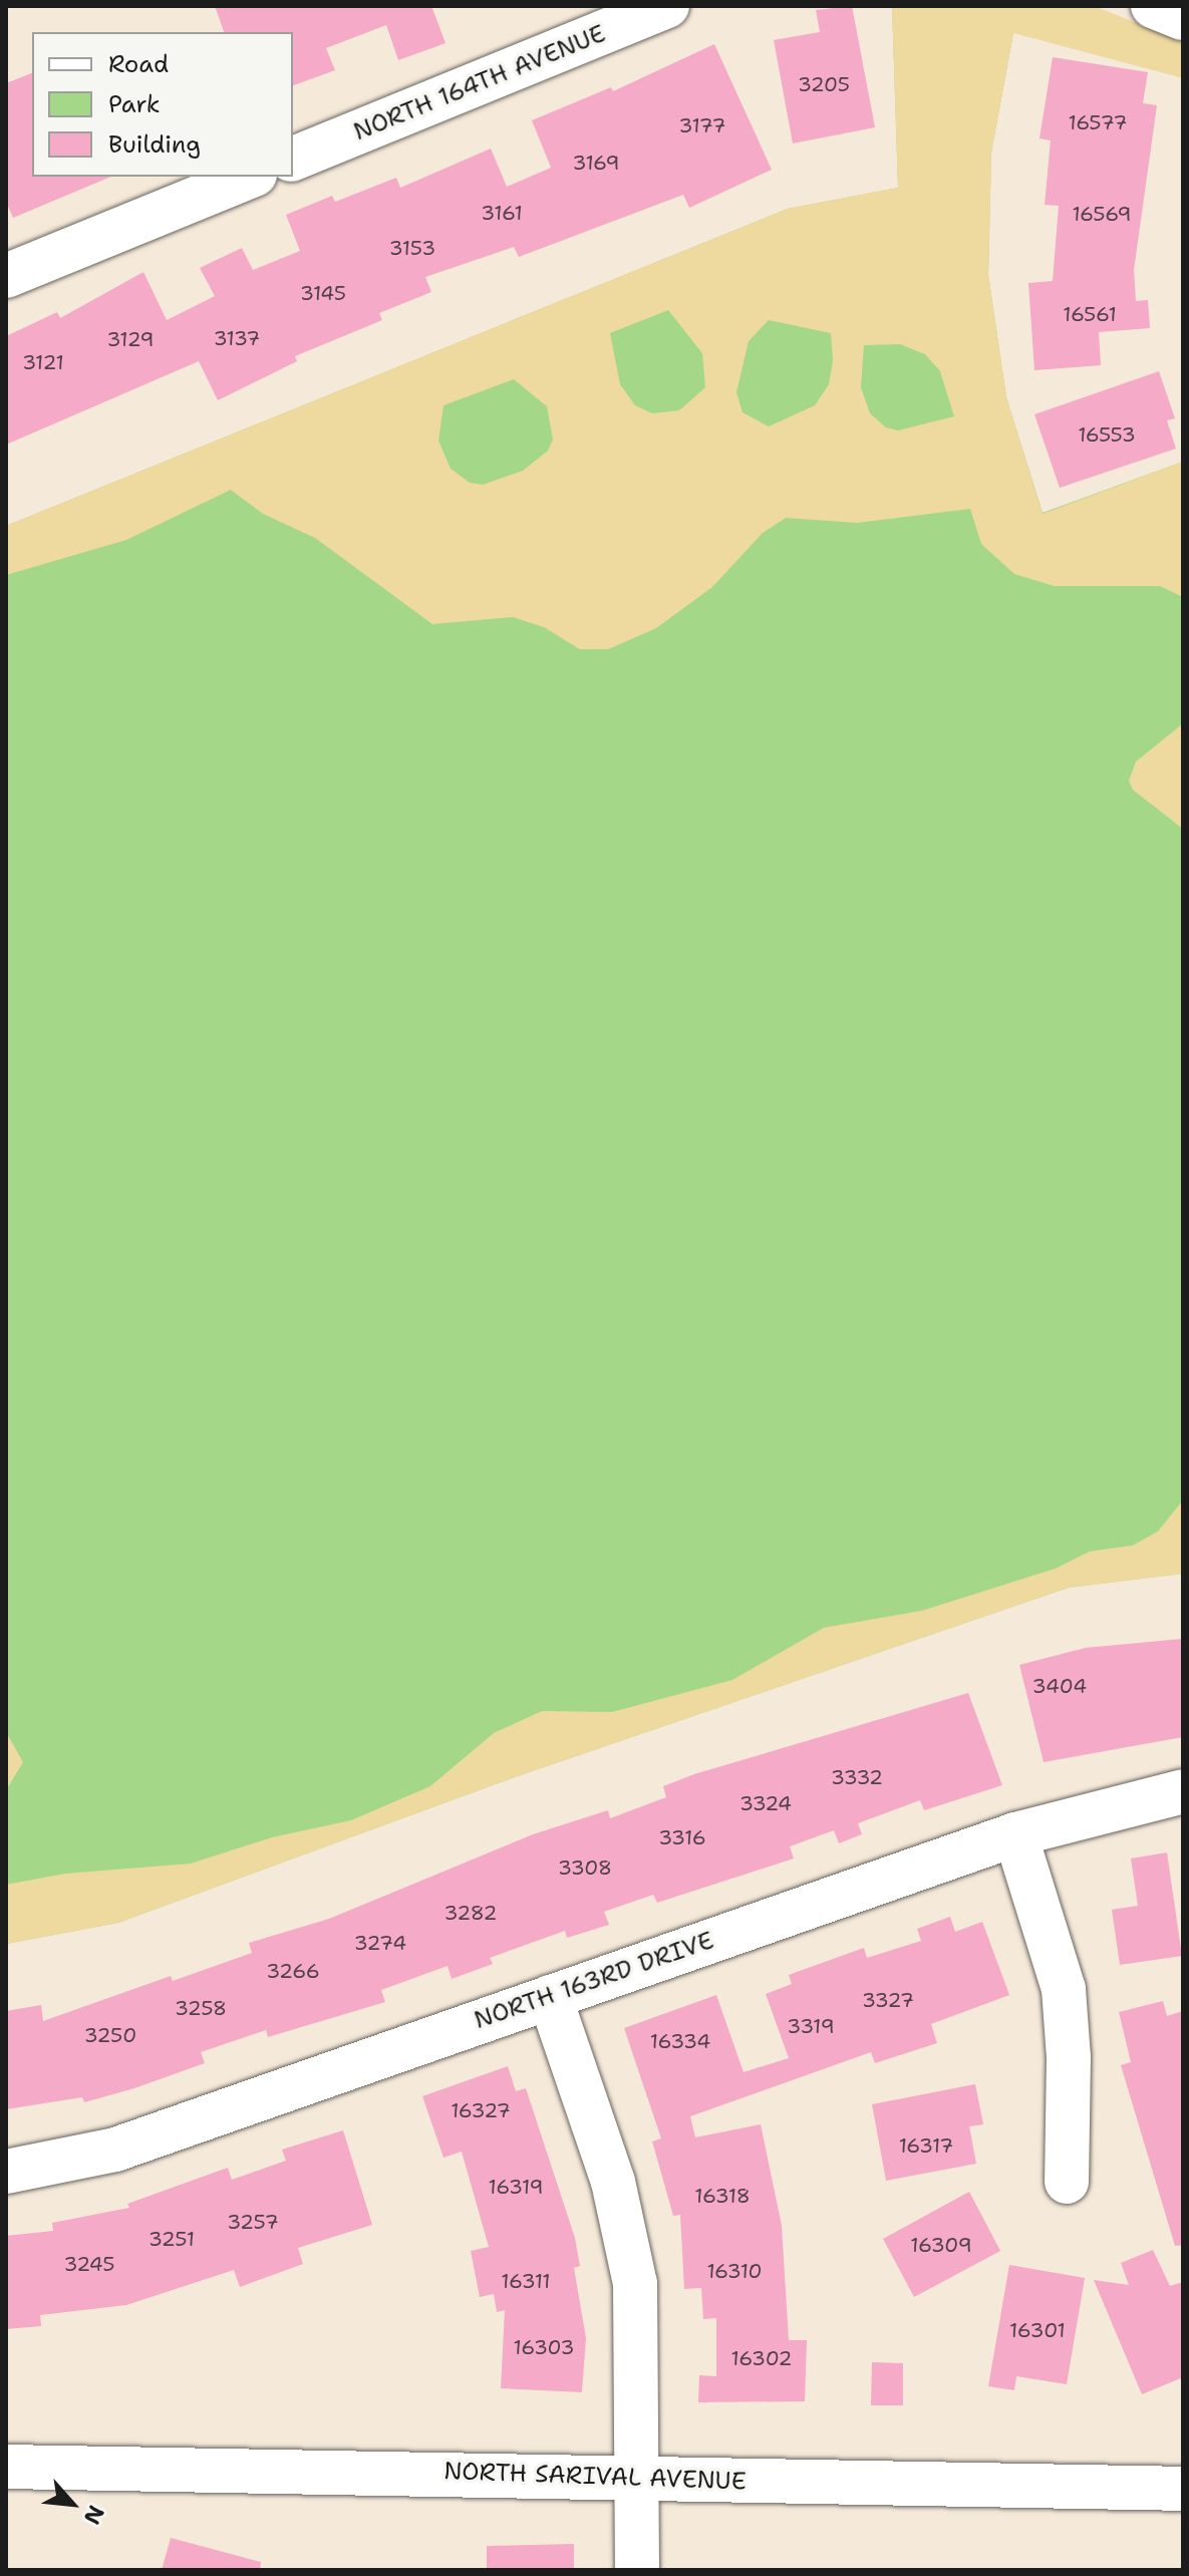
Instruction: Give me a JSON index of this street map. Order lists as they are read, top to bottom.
{
  "streets": {
    "street": ["NORTH 164TH AVENUE", "NORTH 163RD DRIVE", "NORTH SARIVAL AVENUE"]
  },
  "house_numbers": [
    "3205",
    "16577",
    "3177",
    "3169",
    "3161",
    "16569",
    "3153",
    "3145",
    "16561",
    "3137",
    "3129",
    "3121",
    "16553",
    "3404",
    "3332",
    "3324",
    "3316",
    "3308",
    "3282",
    "3274",
    "3266",
    "3327",
    "3258",
    "3319",
    "3250",
    "16334",
    "16327",
    "16317",
    "16319",
    "16318",
    "3257",
    "3251",
    "16309",
    "3245",
    "16310",
    "16311",
    "16301",
    "16303",
    "16302"
  ],
  "legend": ["Road", "Park", "Building"],
  "north": "bottom right"
}
